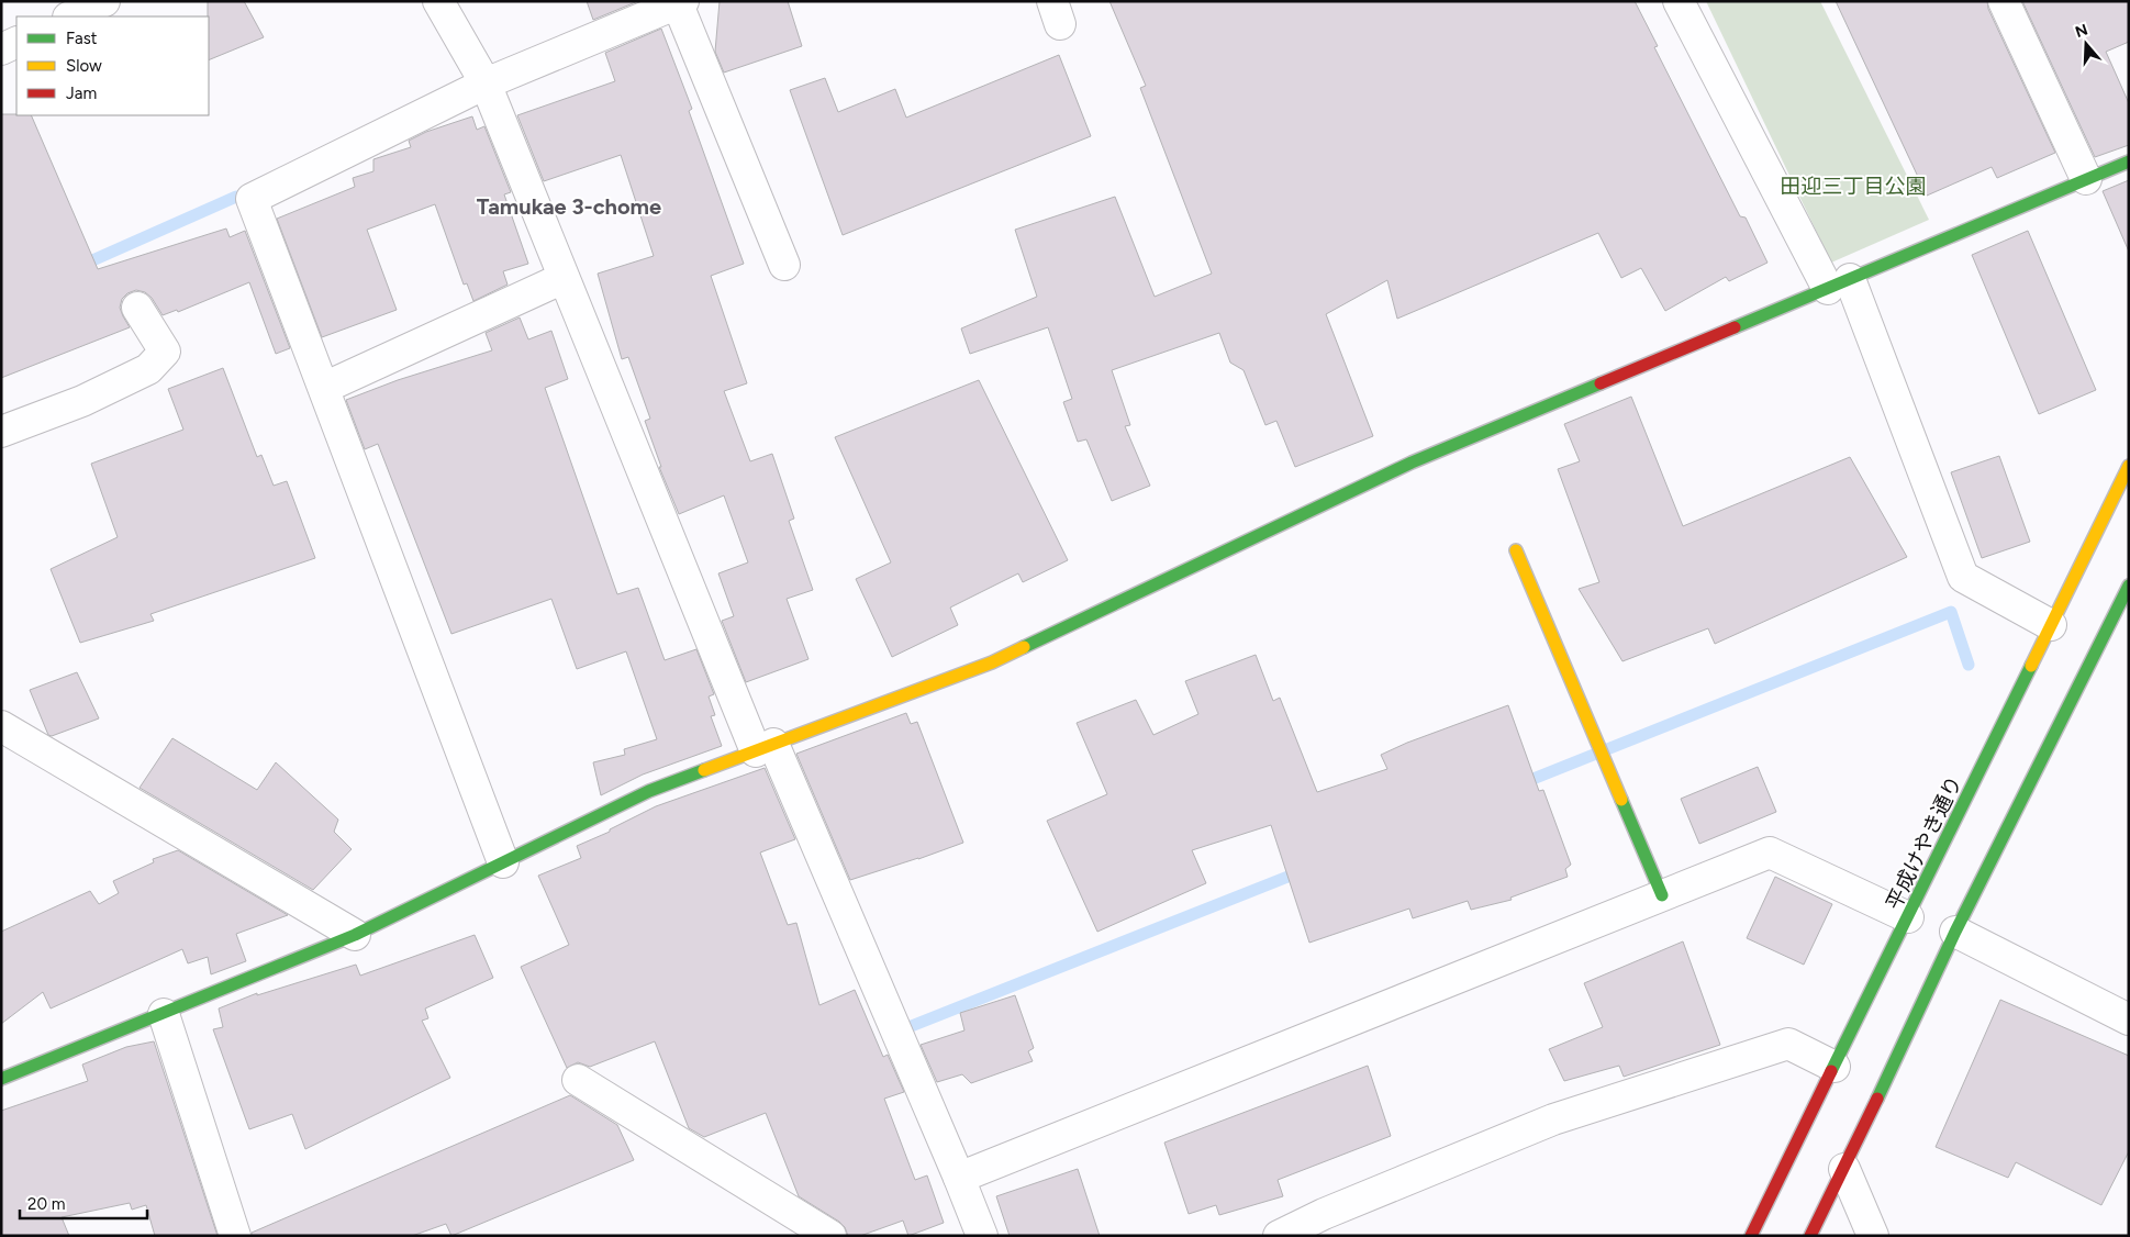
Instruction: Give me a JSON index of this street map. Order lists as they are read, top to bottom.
{
  "streets": {
    "street": ["平成けやき通り"]
  },
  "districts": ["Tamukae 3-chome"],
  "parks": ["田迎三丁目公園"],
  "legend": ["Fast", "Slow", "Jam"],
  "scale_bar": "20 m",
  "north": "top"
}
